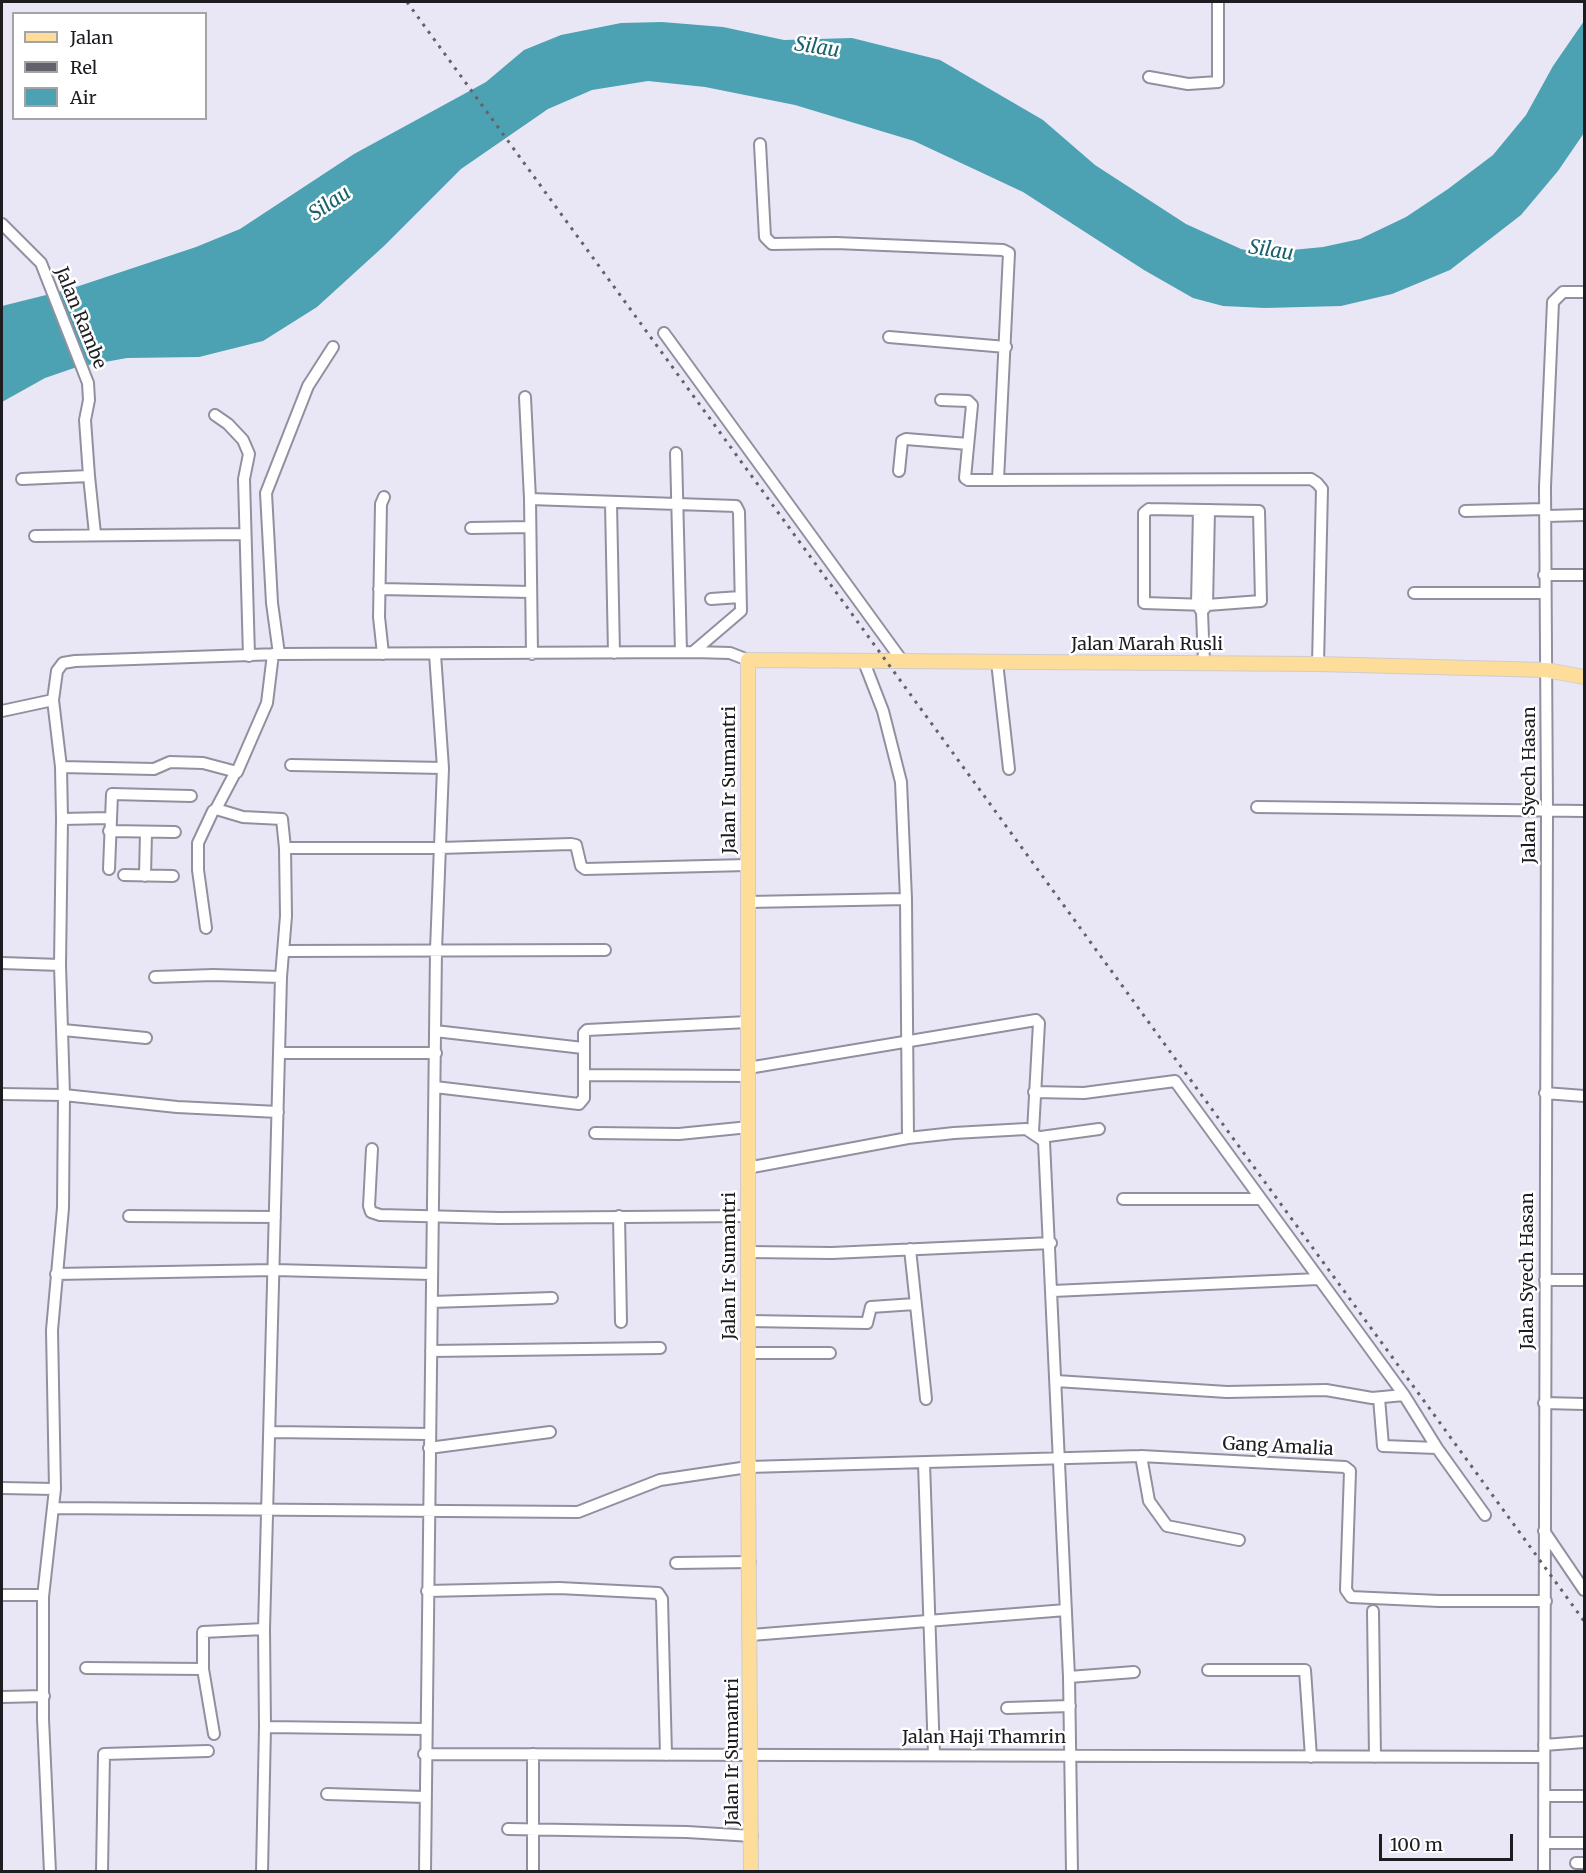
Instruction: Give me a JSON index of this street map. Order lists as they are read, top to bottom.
{
  "streets": {
    "main road": ["Jalan Marah Rusli", "Jalan Ir Sumantri"],
    "street": [
      "Jalan Rambe",
      "Jalan Syech Hasan",
      "Gang Amalia",
      "Jalan Haji Thamrin"
    ]
  },
  "crossings": [
    ["Jalan Marah Rusli", "Jalan Ir Sumantri"],
    ["Jalan Marah Rusli", "Jalan Syech Hasan"],
    ["Jalan Ir Sumantri", "Gang Amalia"],
    ["Jalan Ir Sumantri", "Jalan Haji Thamrin"],
    ["Jalan Syech Hasan", "Gang Amalia"],
    ["Jalan Syech Hasan", "Jalan Haji Thamrin"]
  ],
  "water": ["Silau"],
  "legend": ["Jalan", "Rel", "Air"],
  "scale_bar": "100 m"
}
